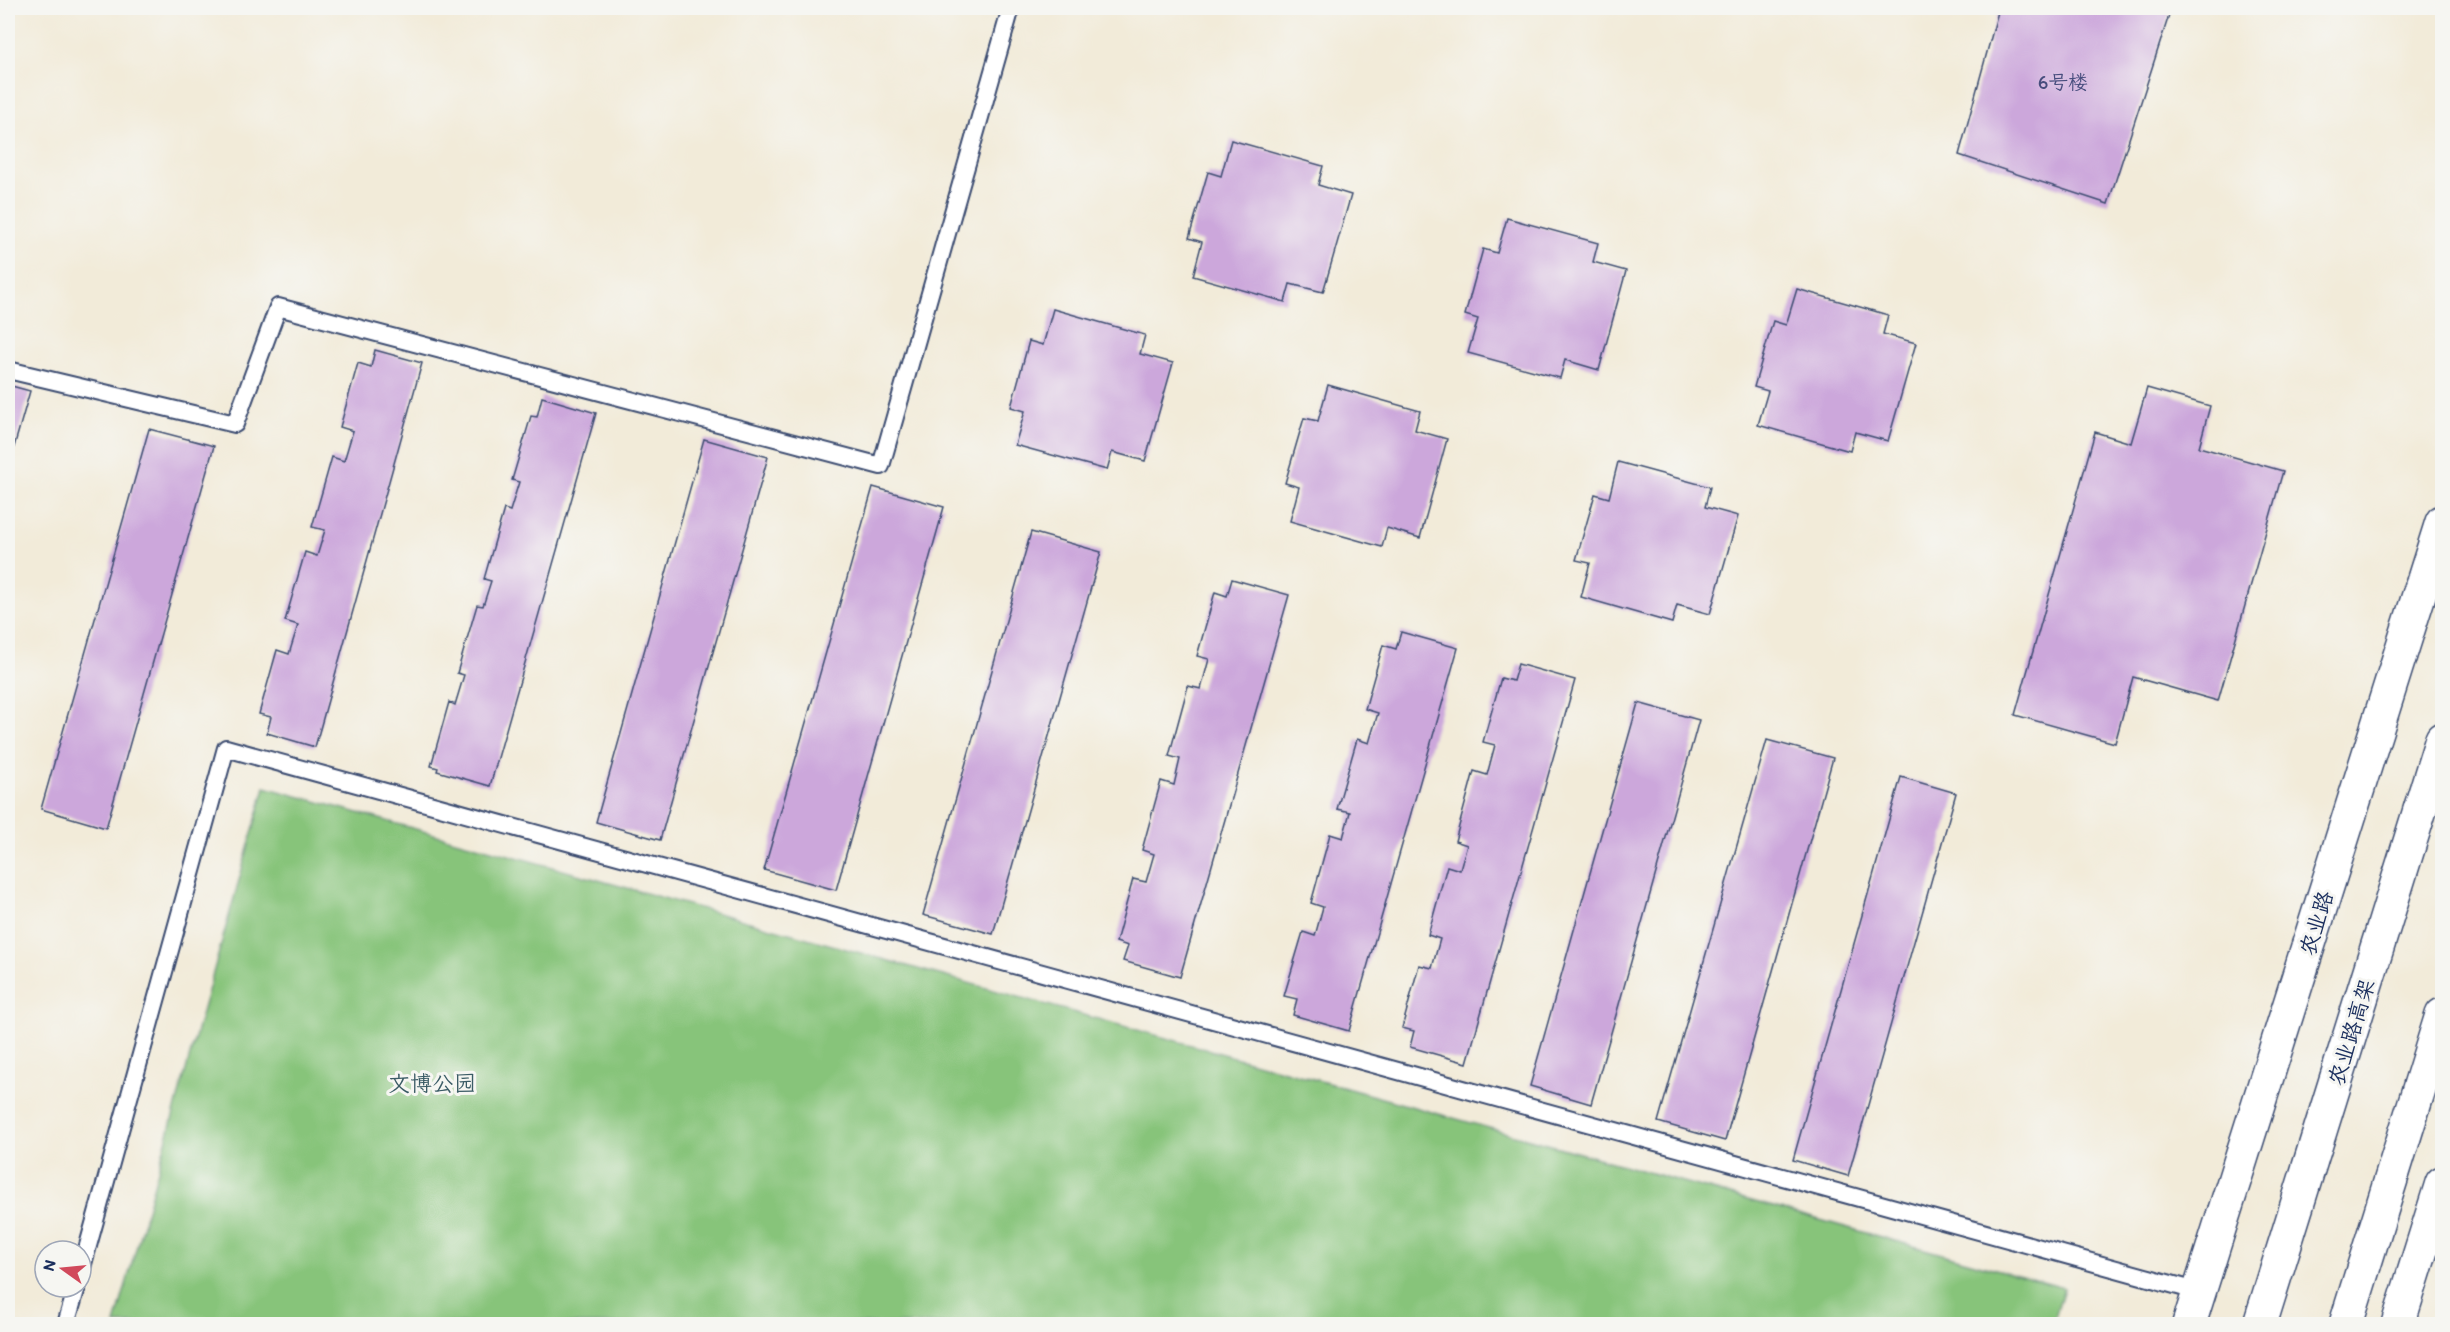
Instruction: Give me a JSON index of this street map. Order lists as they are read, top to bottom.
{
  "streets": {
    "main road": ["农业路", "农业路高架"]
  },
  "parks": ["文博公园"],
  "house_numbers": ["6号楼"],
  "north": "left"
}
